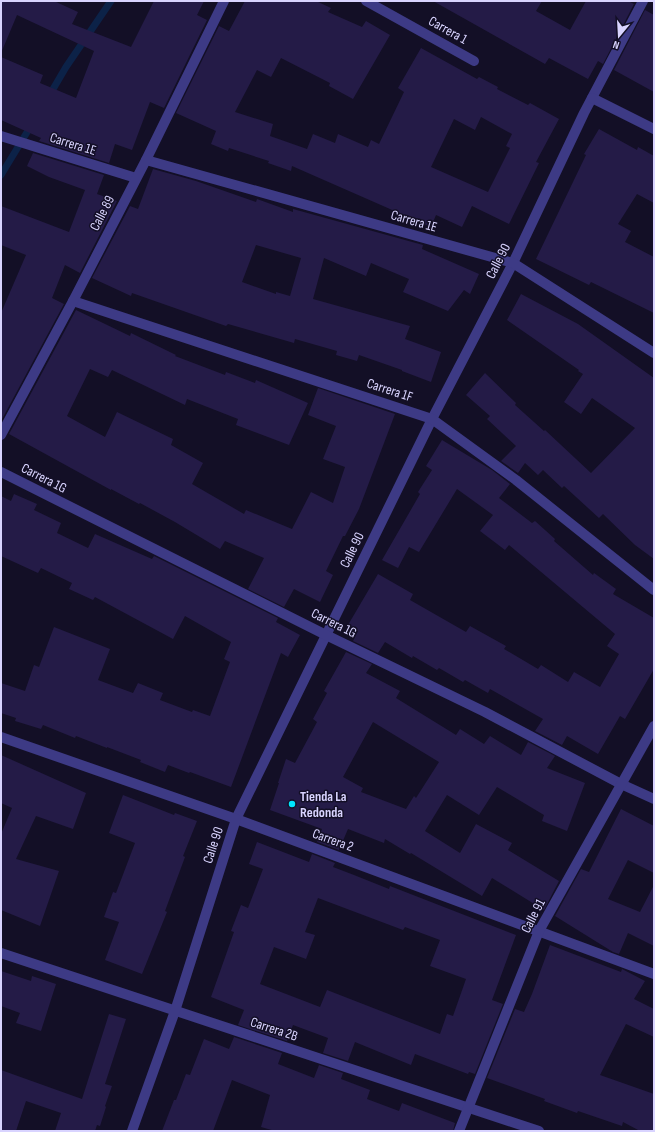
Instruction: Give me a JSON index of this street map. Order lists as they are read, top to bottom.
{
  "streets": {
    "street": [
      "Carrera 1",
      "Carrera 1E",
      "Calle 89",
      "Calle 90",
      "Carrera 1F",
      "Carrera 1G",
      "Carrera 2",
      "Calle 91",
      "Carrera 2B"
    ]
  },
  "crossings": [
    ["Carrera 1E", "Calle 89"],
    ["Carrera 1E", "Calle 90"],
    ["Calle 89", "Carrera 1F"],
    ["Calle 90", "Carrera 1F"],
    ["Calle 90", "Carrera 1G"],
    ["Calle 90", "Carrera 2"],
    ["Calle 90", "Carrera 2B"],
    ["Carrera 1G", "Calle 91"],
    ["Carrera 2", "Calle 91"],
    ["Calle 91", "Carrera 2B"]
  ],
  "places": ["Tienda La Redonda"],
  "north": "bottom"
}
